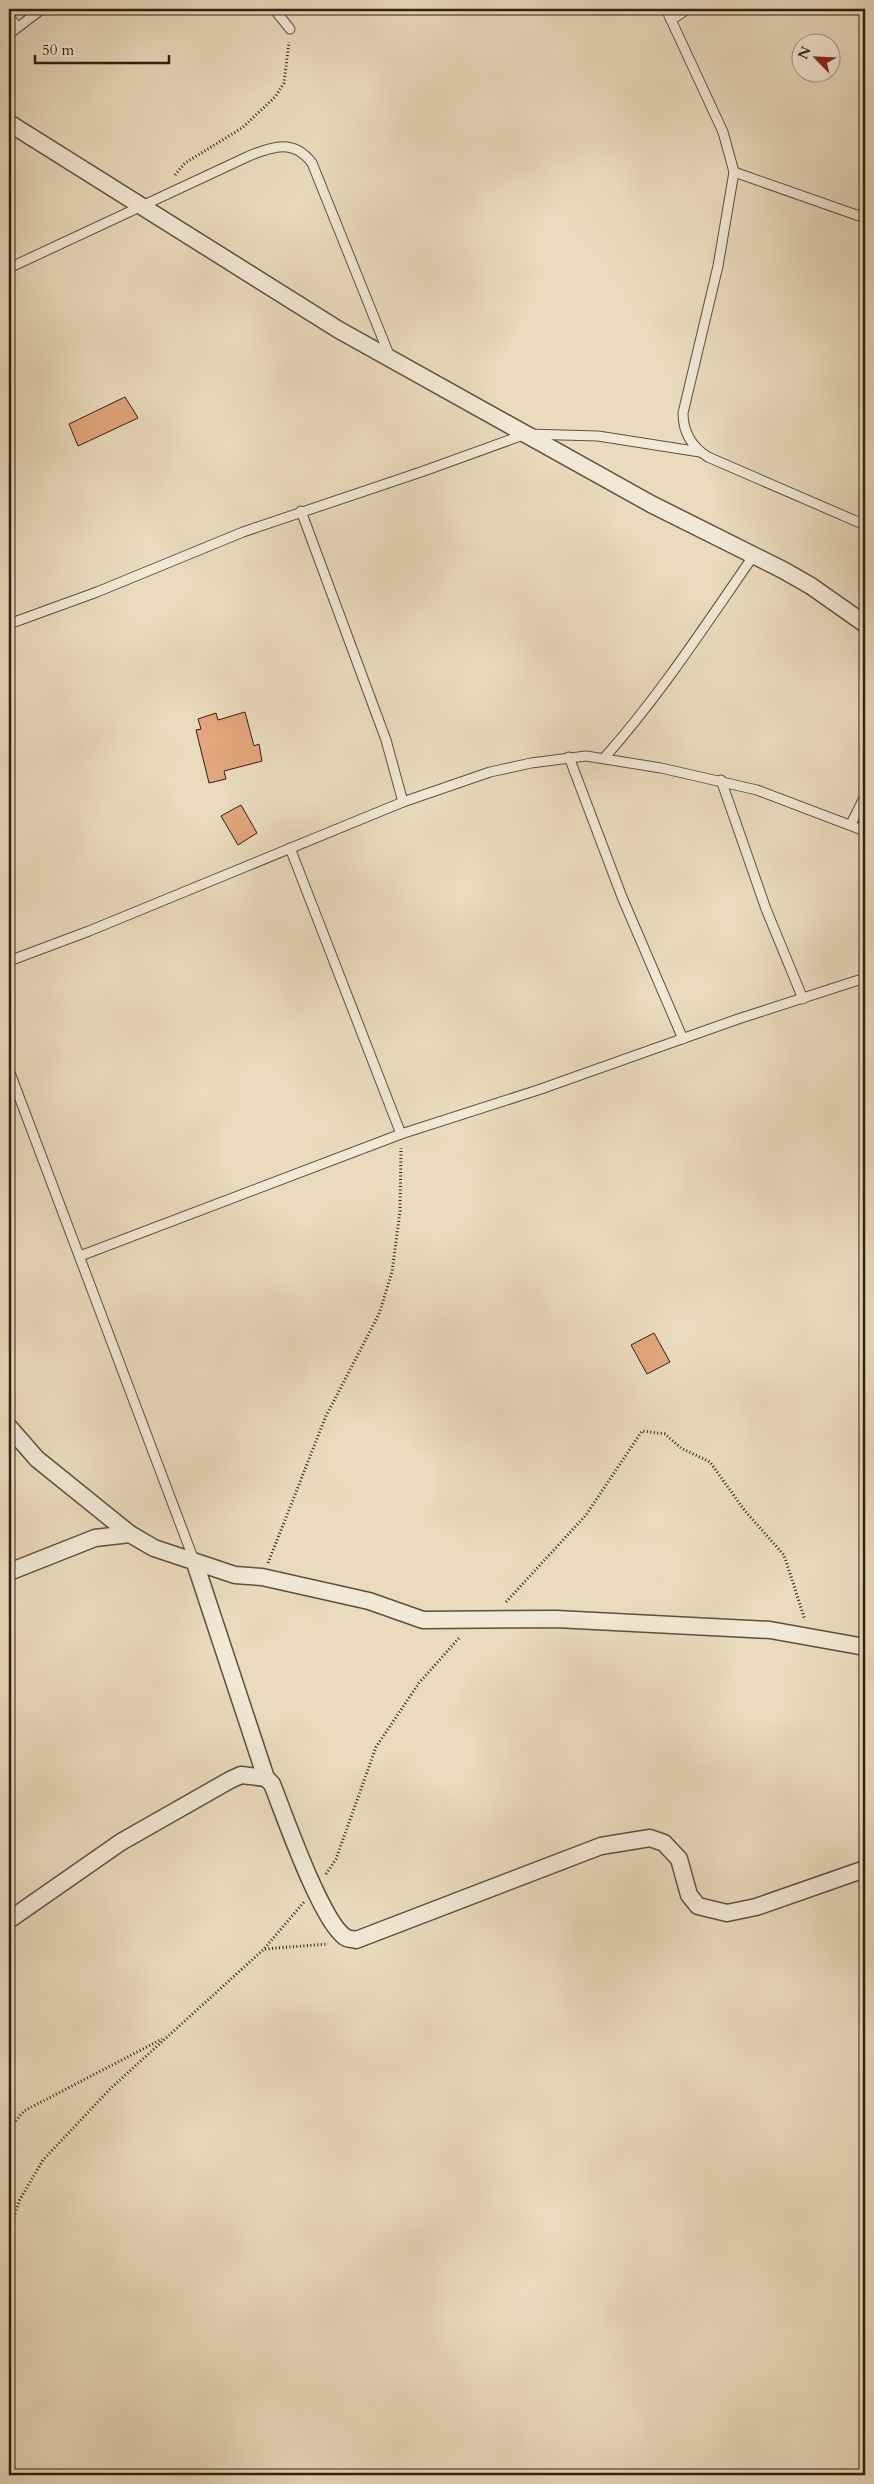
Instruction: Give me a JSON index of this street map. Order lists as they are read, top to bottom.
{
  "scale_bar": "50 m",
  "north": "top left"
}
